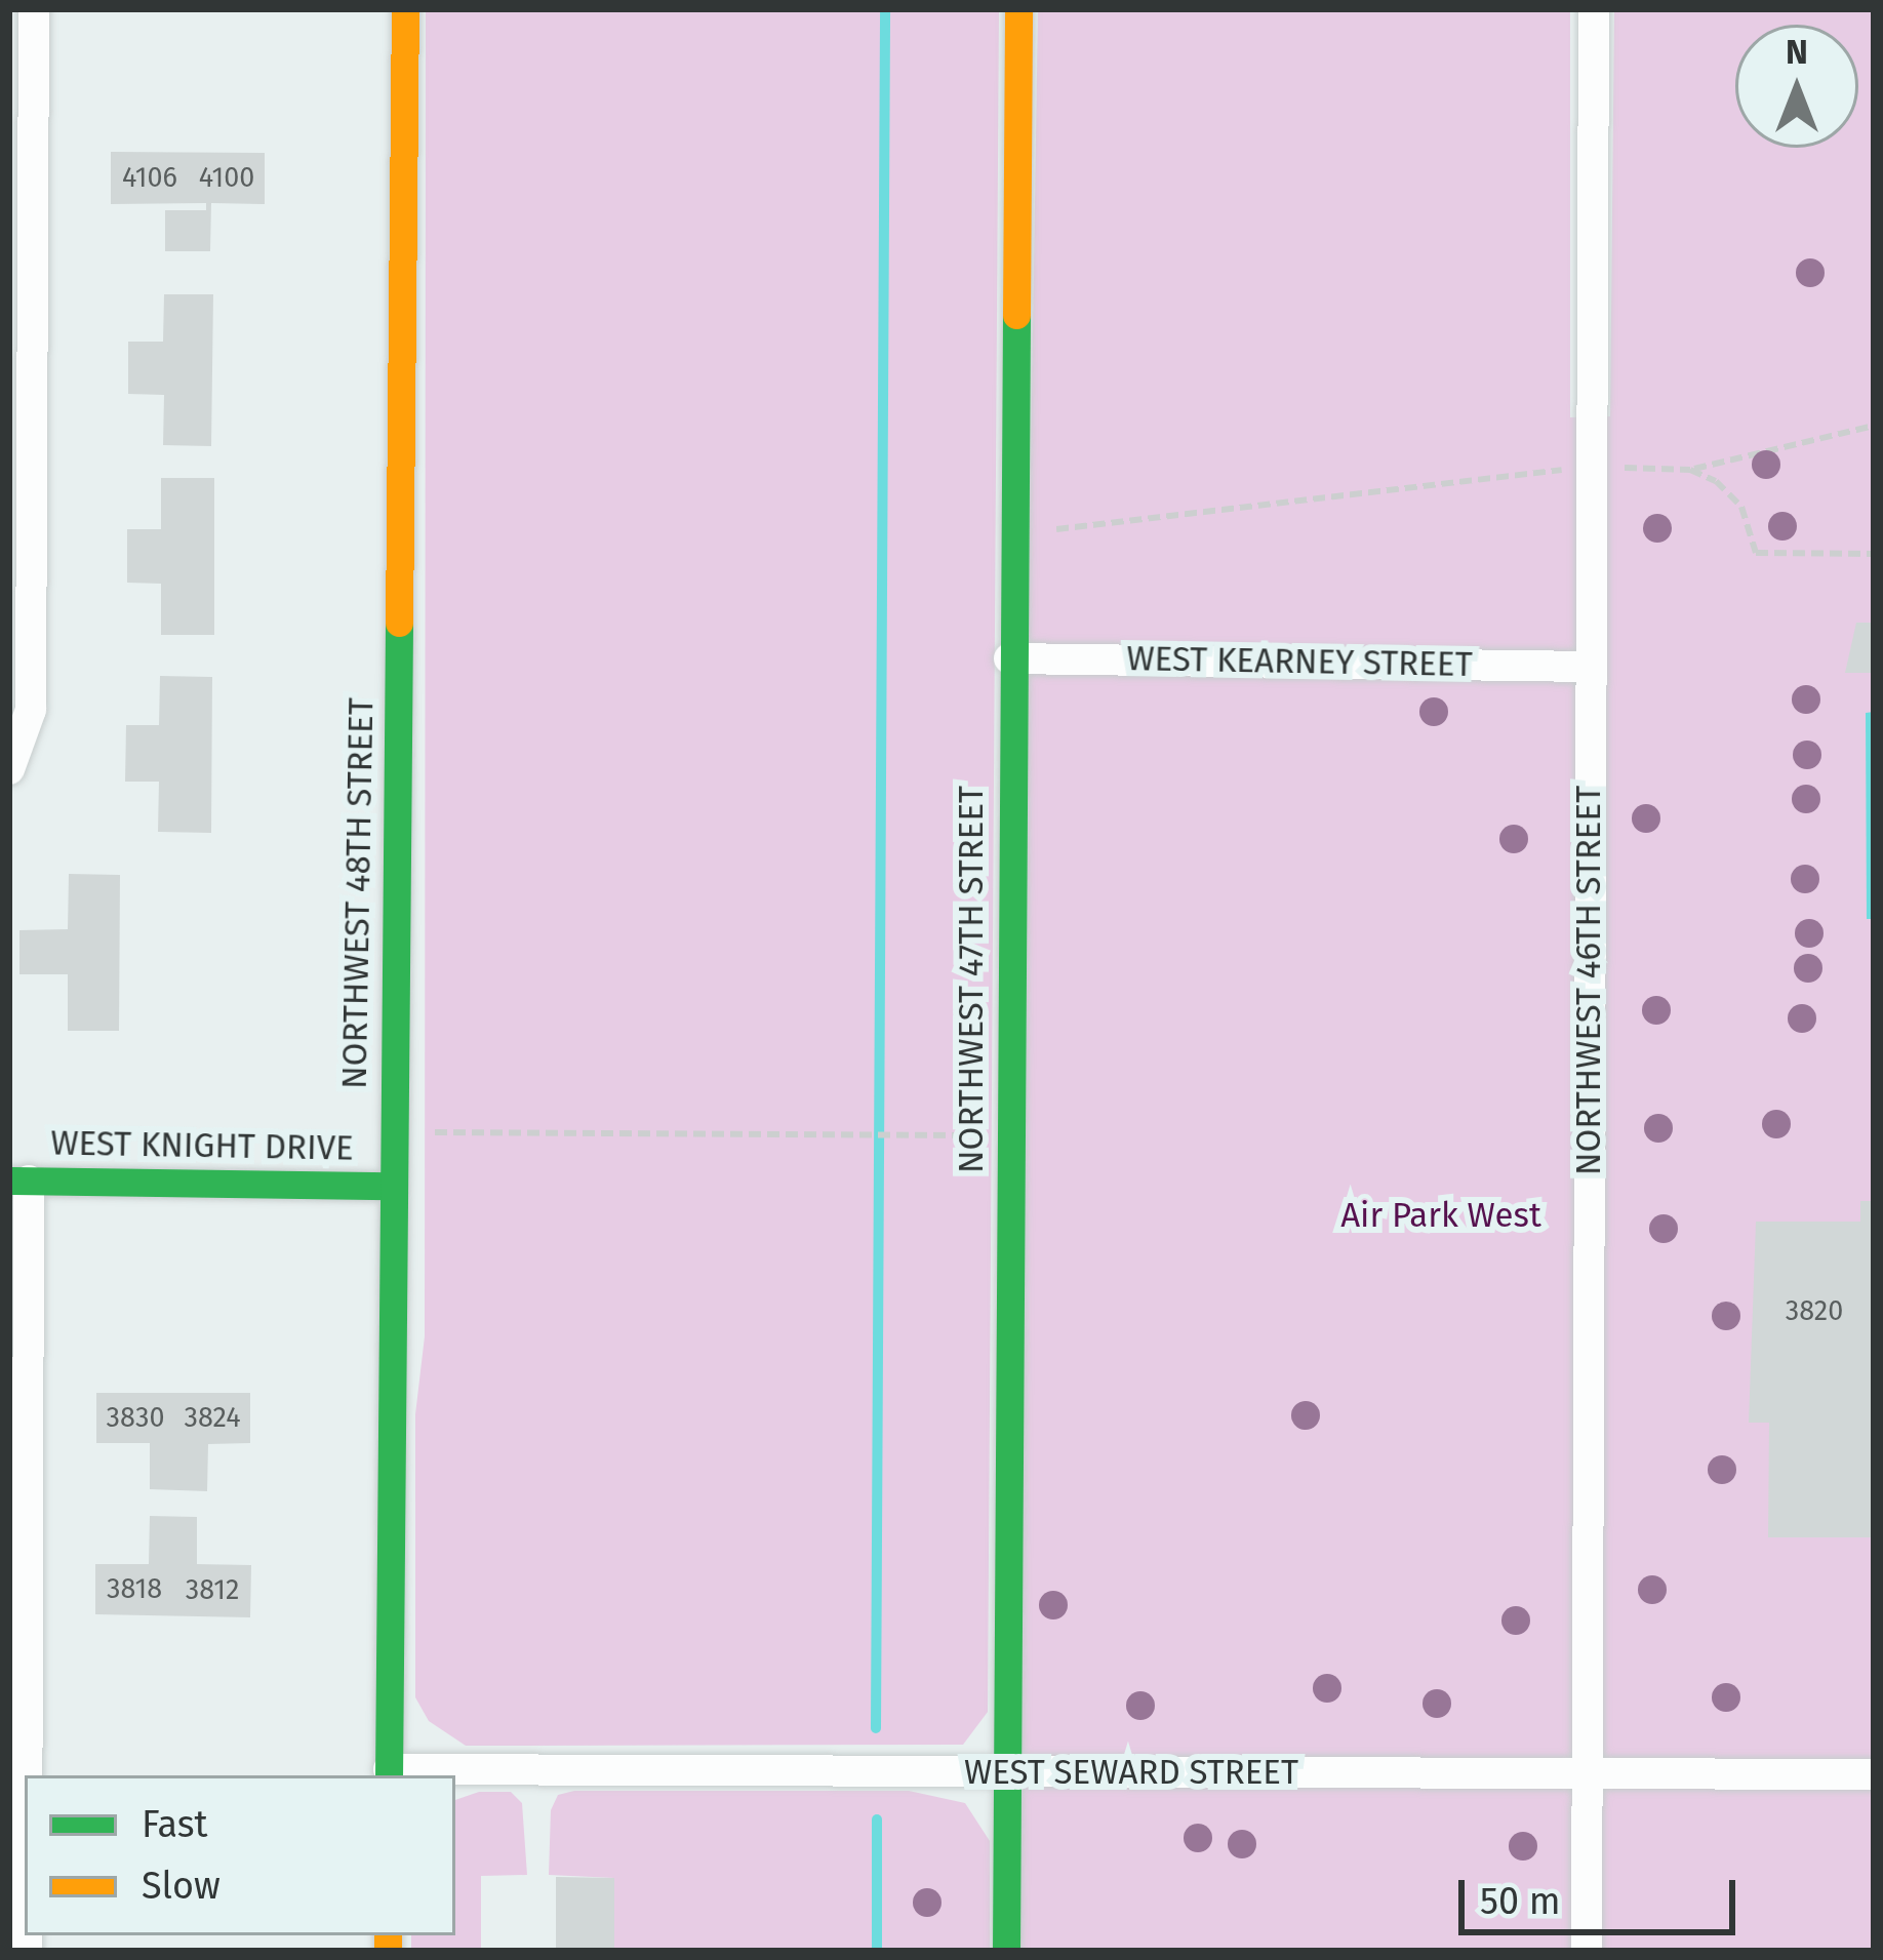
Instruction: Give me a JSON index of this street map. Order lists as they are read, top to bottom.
{
  "streets": {
    "street": [
      "WEST KEARNEY STREET",
      "NORTHWEST 48TH STREET",
      "NORTHWEST 47TH STREET",
      "NORTHWEST 46TH STREET",
      "WEST KNIGHT DRIVE",
      "WEST SEWARD STREET"
    ]
  },
  "crossings": [
    ["WEST KEARNEY STREET", "NORTHWEST 47TH STREET"],
    ["WEST KEARNEY STREET", "NORTHWEST 46TH STREET"],
    ["NORTHWEST 48TH STREET", "WEST KNIGHT DRIVE"],
    ["NORTHWEST 48TH STREET", "WEST SEWARD STREET"],
    ["NORTHWEST 47TH STREET", "WEST SEWARD STREET"],
    ["NORTHWEST 46TH STREET", "WEST SEWARD STREET"]
  ],
  "parks": ["Air Park West"],
  "house_numbers": [
    "4106",
    "4100",
    "3820",
    "3830",
    "3824",
    "3818",
    "3812"
  ],
  "legend": ["Fast", "Slow"],
  "scale_bar": "50 m",
  "north": "top"
}
